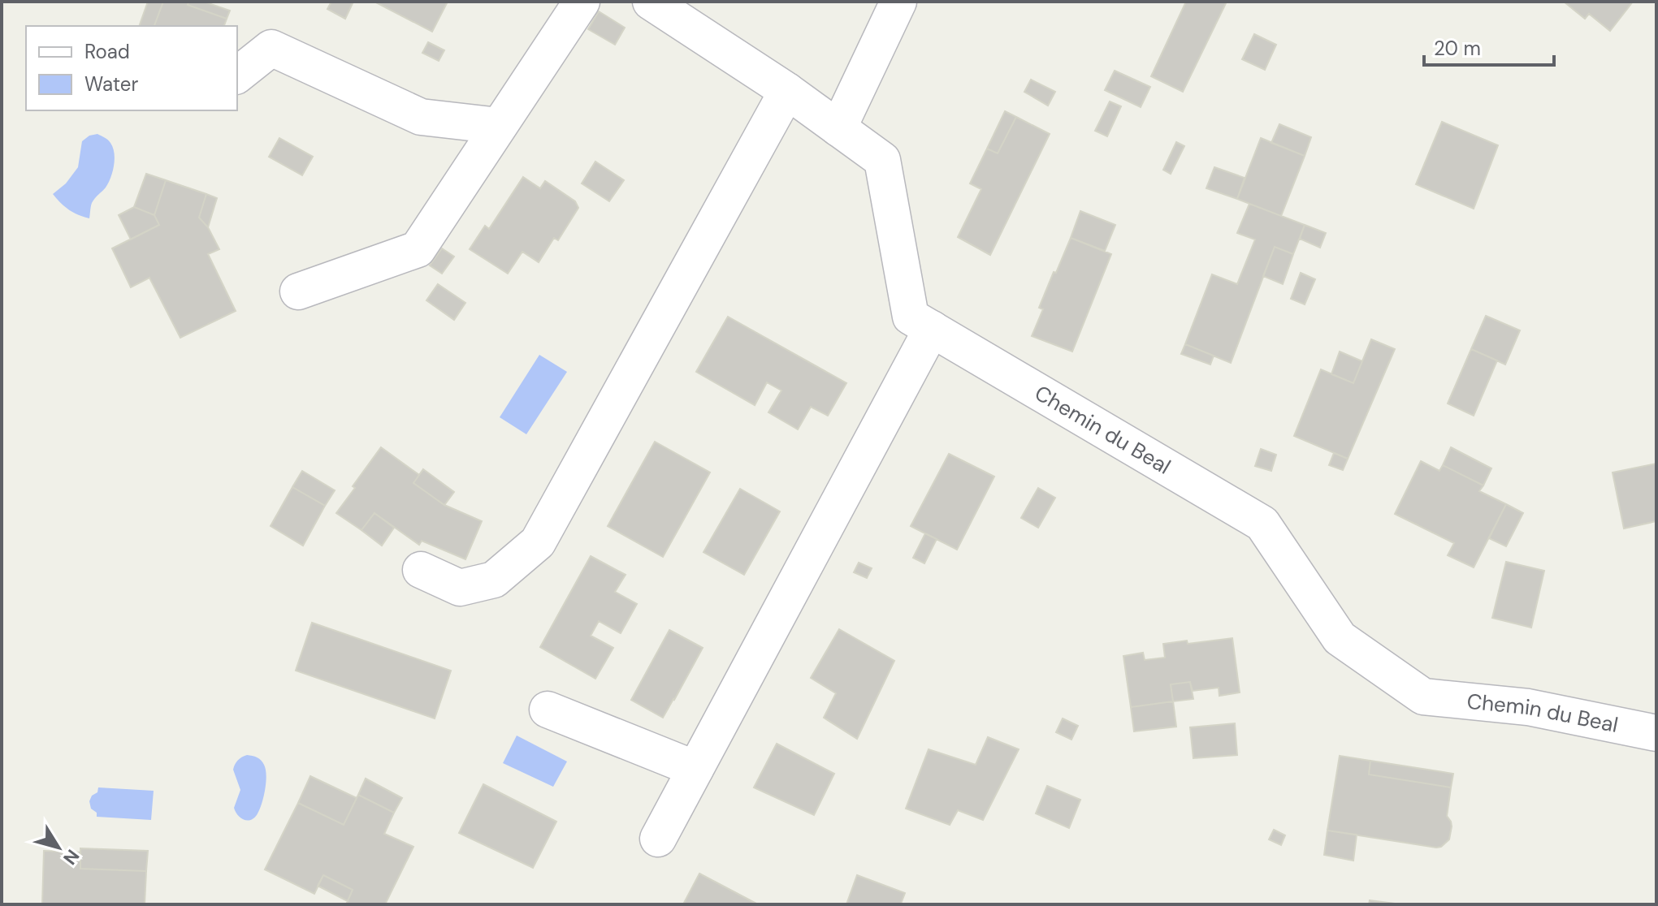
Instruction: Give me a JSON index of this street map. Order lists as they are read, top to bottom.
{
  "streets": {
    "street": ["Chemin du Beal"]
  },
  "legend": ["Road", "Water"],
  "scale_bar": "20 m",
  "north": "bottom right"
}
